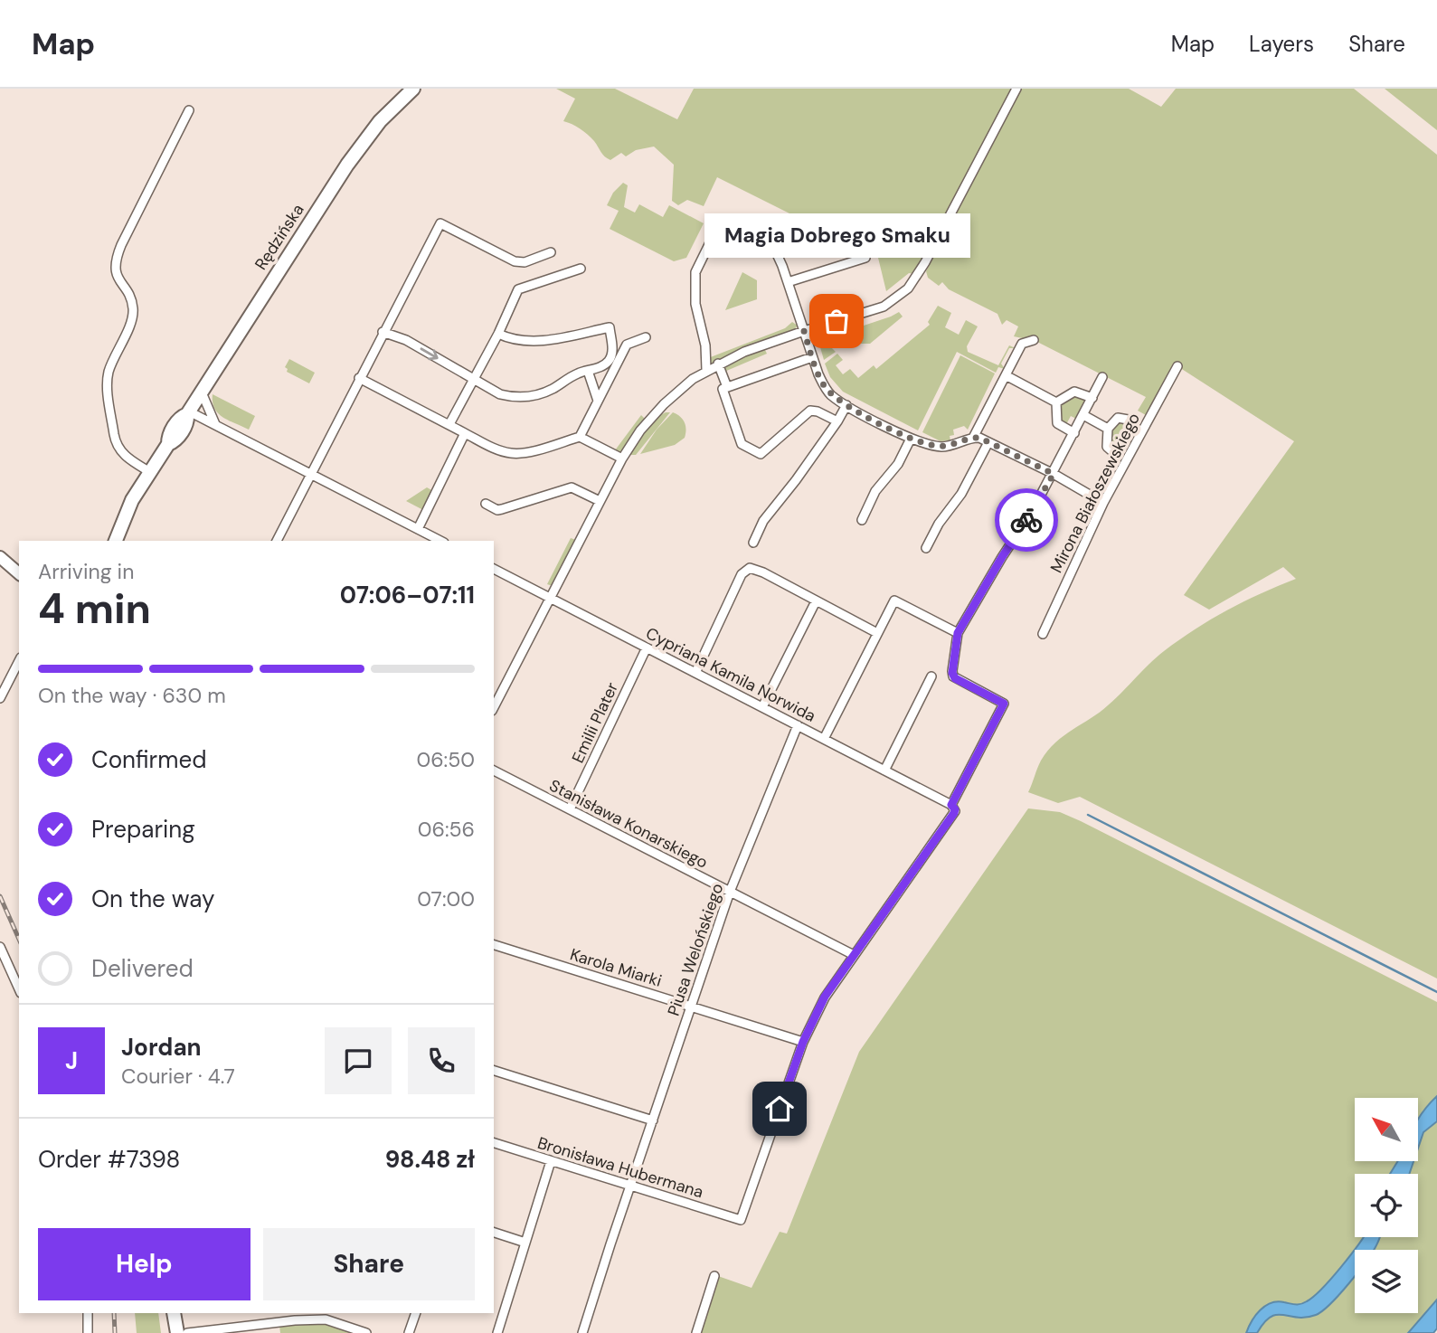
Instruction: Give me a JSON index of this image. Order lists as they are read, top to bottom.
{
  "streets": {
    "main road": ["Rędzińska"],
    "street": [
      "Mirona Białoszewskiego",
      "Cypriana Kamila Norwida",
      "Emilii Plater",
      "Stanisława Konarskiego",
      "Piusa Welońskiego",
      "Karola Miarki",
      "Bronisława Hubermana"
    ]
  },
  "crossings": [
    ["Cypriana Kamila Norwida", "Emilii Plater"],
    ["Cypriana Kamila Norwida", "Piusa Welońskiego"],
    ["Emilii Plater", "Stanisława Konarskiego"],
    ["Stanisława Konarskiego", "Piusa Welońskiego"],
    ["Piusa Welońskiego", "Karola Miarki"],
    ["Piusa Welońskiego", "Bronisława Hubermana"],
    ["Karola Miarki", "Bronisława Hubermana"]
  ],
  "places": ["Magia Dobrego Smaku"],
  "north": "top left",
  "page": {
    "header": "Map",
    "nav": ["Map", "Layers", "Share"],
    "bubble": "Magia Dobrego Smaku",
    "heading": ["4 min", "Arriving in", "07:06–07:11"],
    "panel": [
      "Jordan",
      "Courier · 4.7",
      "Order #7398",
      "98.48 zł"
    ],
    "bar": "On the way · 630 m",
    "list": [
      ["Confirmed", "06:50"],
      ["Preparing", "06:56"],
      ["On the way", "07:00"],
      "Delivered"
    ],
    "round": "J",
    "buttons": ["Help", "Share"]
  }
}
